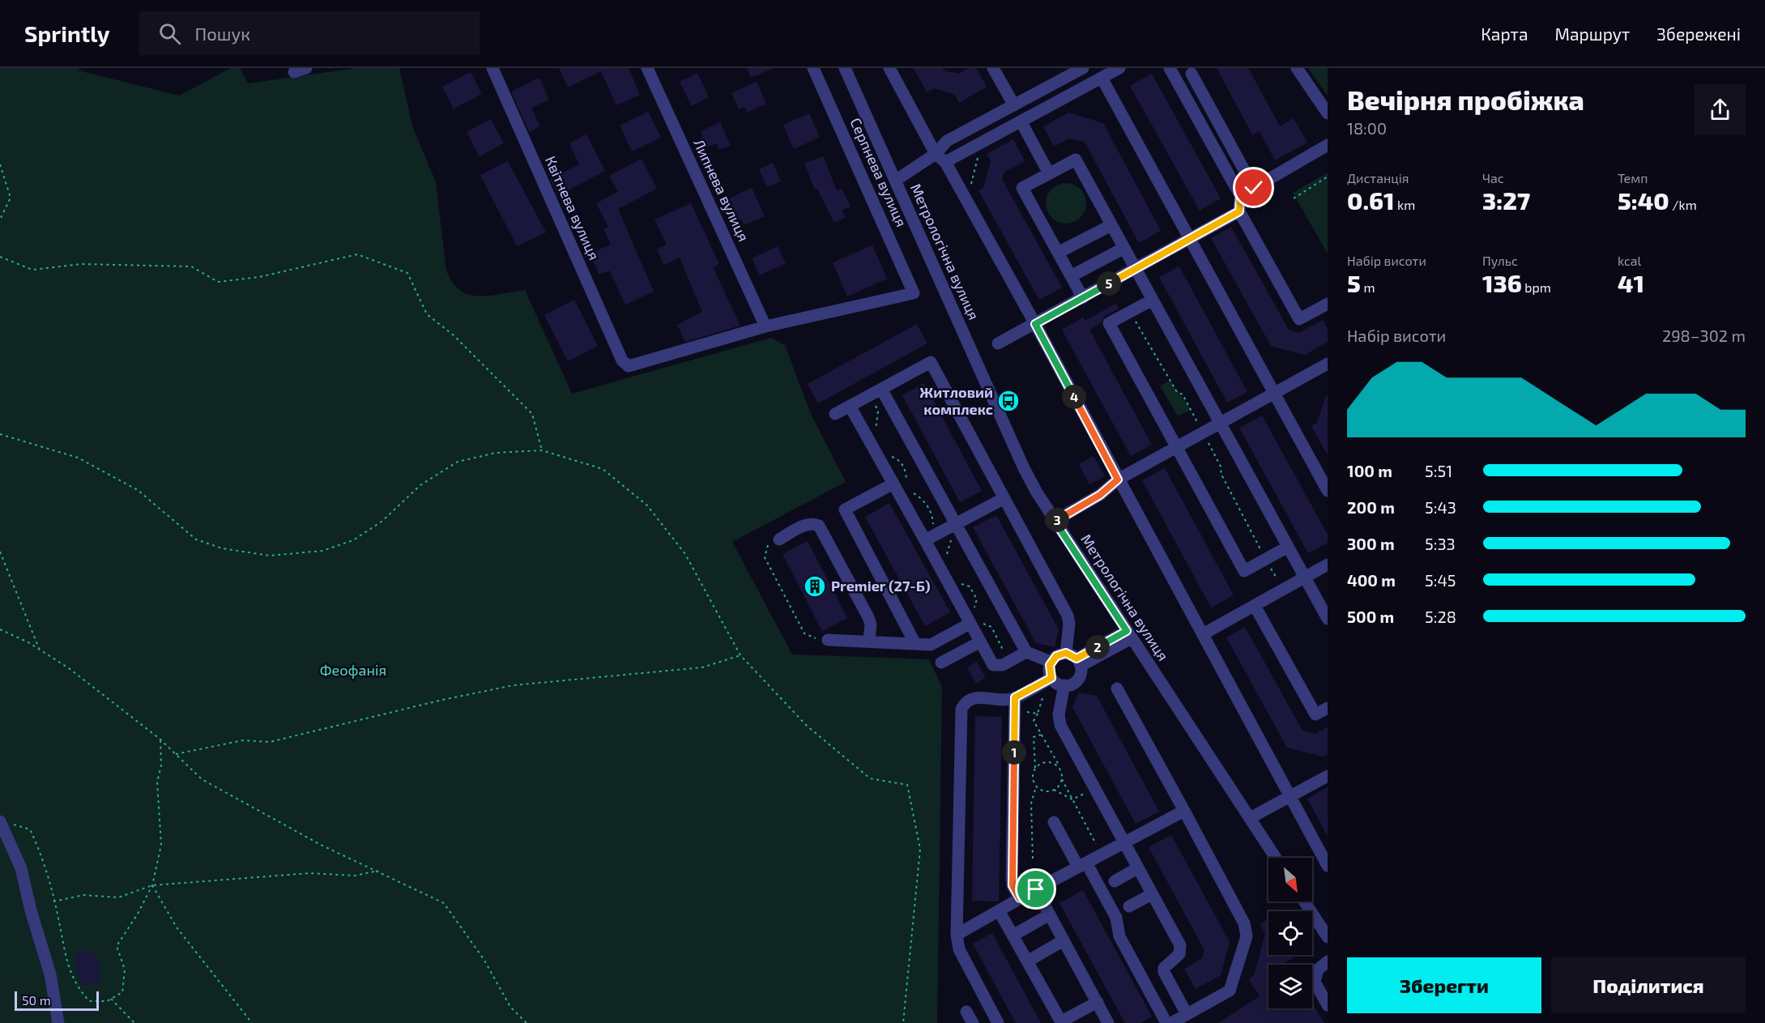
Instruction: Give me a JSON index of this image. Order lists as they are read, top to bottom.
{
  "streets": {
    "street": [
      "Серпнева вулиця",
      "Липнева вулиця",
      "Квітнева вулиця",
      "Метрологічна вулиця"
    ]
  },
  "crossings": [
    ["Серпнева вулиця", "Липнева вулиця"],
    ["Серпнева вулиця", "Квітнева вулиця"],
    ["Липнева вулиця", "Квітнева вулиця"]
  ],
  "parks": ["Феофанія"],
  "places": {
    "bus stop": ["Житловий комплекс"],
    "building": ["Premier (27-Б)"]
  },
  "scale_bar": "50 m",
  "north": "bottom right",
  "page": {
    "header": "Sprintly",
    "search": "Пошук",
    "nav": ["Карта", "Маршрут", "Збережені"],
    "heading": ["Вечірня пробіжка", "18:00"],
    "stats": [
      ["Дистанція", "0.61 km"],
      ["Час", "3:27"],
      ["Темп", "5:40 /km"],
      ["Набір висоти", "5 m"],
      ["Пульс", "136 bpm"],
      ["kcal", "41"]
    ],
    "pins": [
      "5",
      "4",
      "3",
      "2",
      "1"
    ],
    "chart": ["Набір висоти", "298–302 m"],
    "list": [
      {
        "name": "100 m",
        "note": "5:51"
      },
      {
        "name": "200 m",
        "note": "5:43"
      },
      {
        "name": "300 m",
        "note": "5:33"
      },
      {
        "name": "400 m",
        "note": "5:45"
      },
      {
        "name": "500 m",
        "note": "5:28"
      }
    ],
    "buttons": ["Зберегти", "Поділитися"],
    "scale": "50 m"
  }
}
